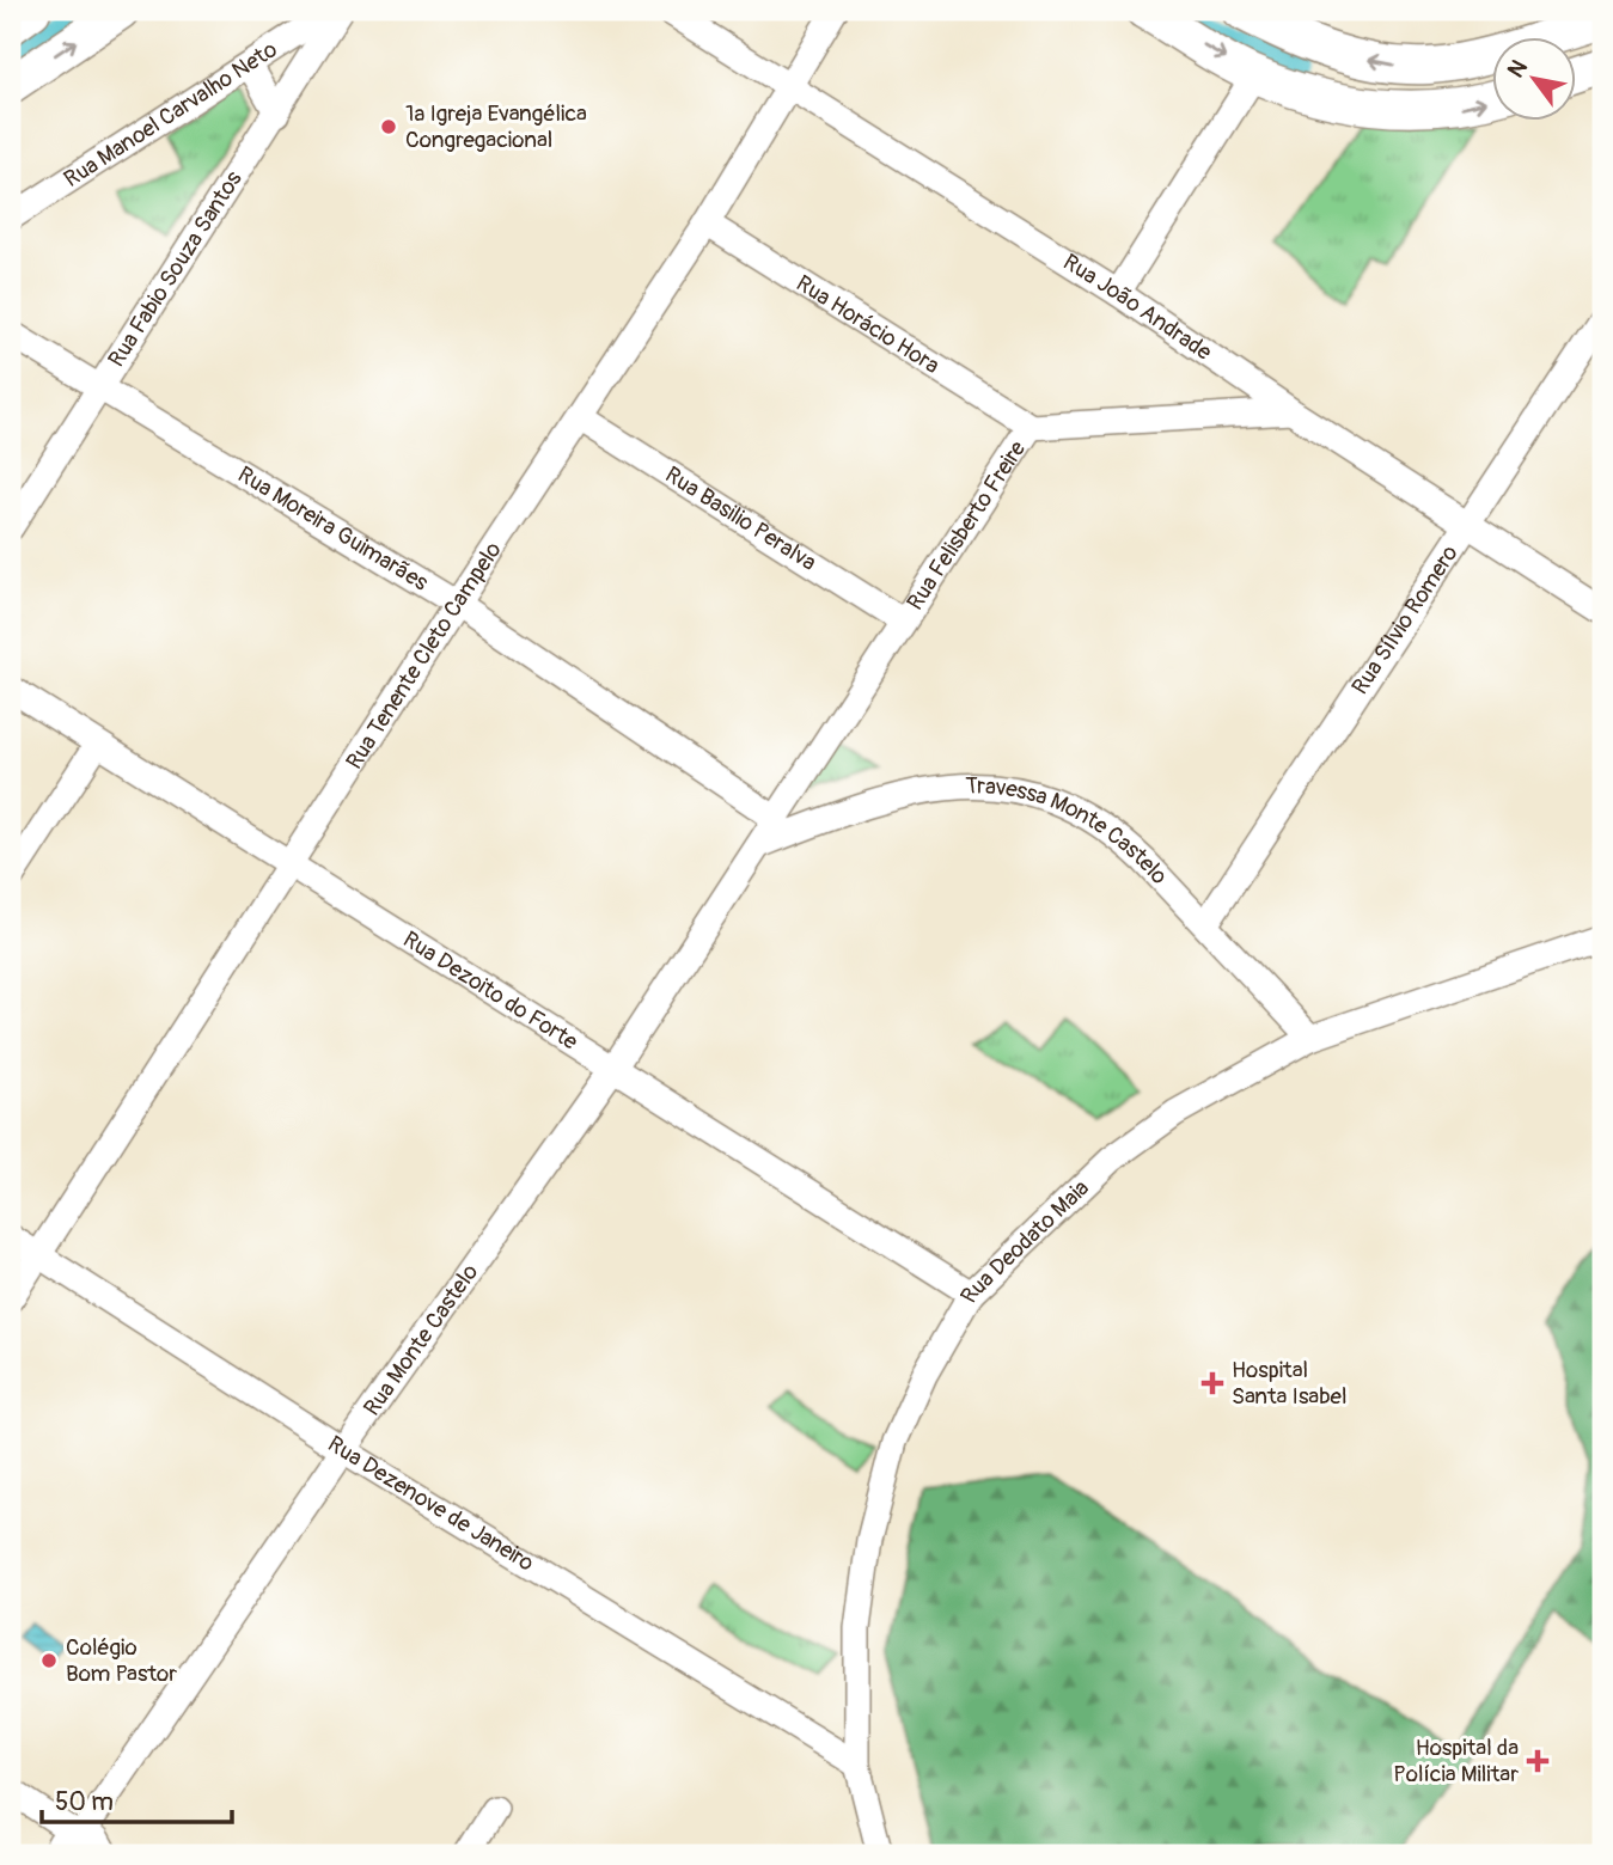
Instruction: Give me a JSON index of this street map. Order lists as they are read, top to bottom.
{
  "streets": {
    "street": [
      "Rua Manoel Carvalho Neto",
      "Rua Fabio Souza Santos",
      "Rua João Andrade",
      "Rua Horácio Hora",
      "Rua Basilio Peralva",
      "Rua Felisberto Freire",
      "Rua Moreira Guimarães",
      "Rua Sílvio Romero",
      "Rua Tenente Cleto Campelo",
      "Travessa Monte Castelo",
      "Rua Dezoito do Forte",
      "Rua Deodato Maia",
      "Rua Monte Castelo",
      "Rua Dezenove de Janeiro"
    ]
  },
  "crossings": [
    ["Rua Manoel Carvalho Neto", "Rua Fabio Souza Santos"],
    ["Rua Fabio Souza Santos", "Rua Moreira Guimarães"],
    ["Rua João Andrade", "Rua Felisberto Freire"],
    ["Rua João Andrade", "Rua Sílvio Romero"],
    ["Rua João Andrade", "Rua Tenente Cleto Campelo"],
    ["Rua Horácio Hora", "Rua Felisberto Freire"],
    ["Rua Horácio Hora", "Rua Tenente Cleto Campelo"],
    ["Rua Basilio Peralva", "Rua Felisberto Freire"],
    ["Rua Basilio Peralva", "Rua Tenente Cleto Campelo"],
    ["Rua Felisberto Freire", "Rua Moreira Guimarães"],
    ["Rua Felisberto Freire", "Travessa Monte Castelo"],
    ["Rua Felisberto Freire", "Rua Monte Castelo"],
    ["Rua Moreira Guimarães", "Rua Tenente Cleto Campelo"],
    ["Rua Sílvio Romero", "Travessa Monte Castelo"],
    ["Rua Tenente Cleto Campelo", "Rua Dezoito do Forte"],
    ["Rua Tenente Cleto Campelo", "Rua Dezenove de Janeiro"],
    ["Travessa Monte Castelo", "Rua Deodato Maia"],
    ["Travessa Monte Castelo", "Rua Monte Castelo"],
    ["Rua Dezoito do Forte", "Rua Deodato Maia"],
    ["Rua Dezoito do Forte", "Rua Monte Castelo"],
    ["Rua Deodato Maia", "Rua Dezenove de Janeiro"],
    ["Rua Monte Castelo", "Rua Dezenove de Janeiro"]
  ],
  "places": {
    "other": ["1ª Igreja Evangélica Congregacional", "Colégio Bom Pastor"],
    "health": ["Hospital Santa Isabel", "Hospital da Polícia Militar"]
  },
  "scale_bar": "50 m",
  "north": "top left"
}
